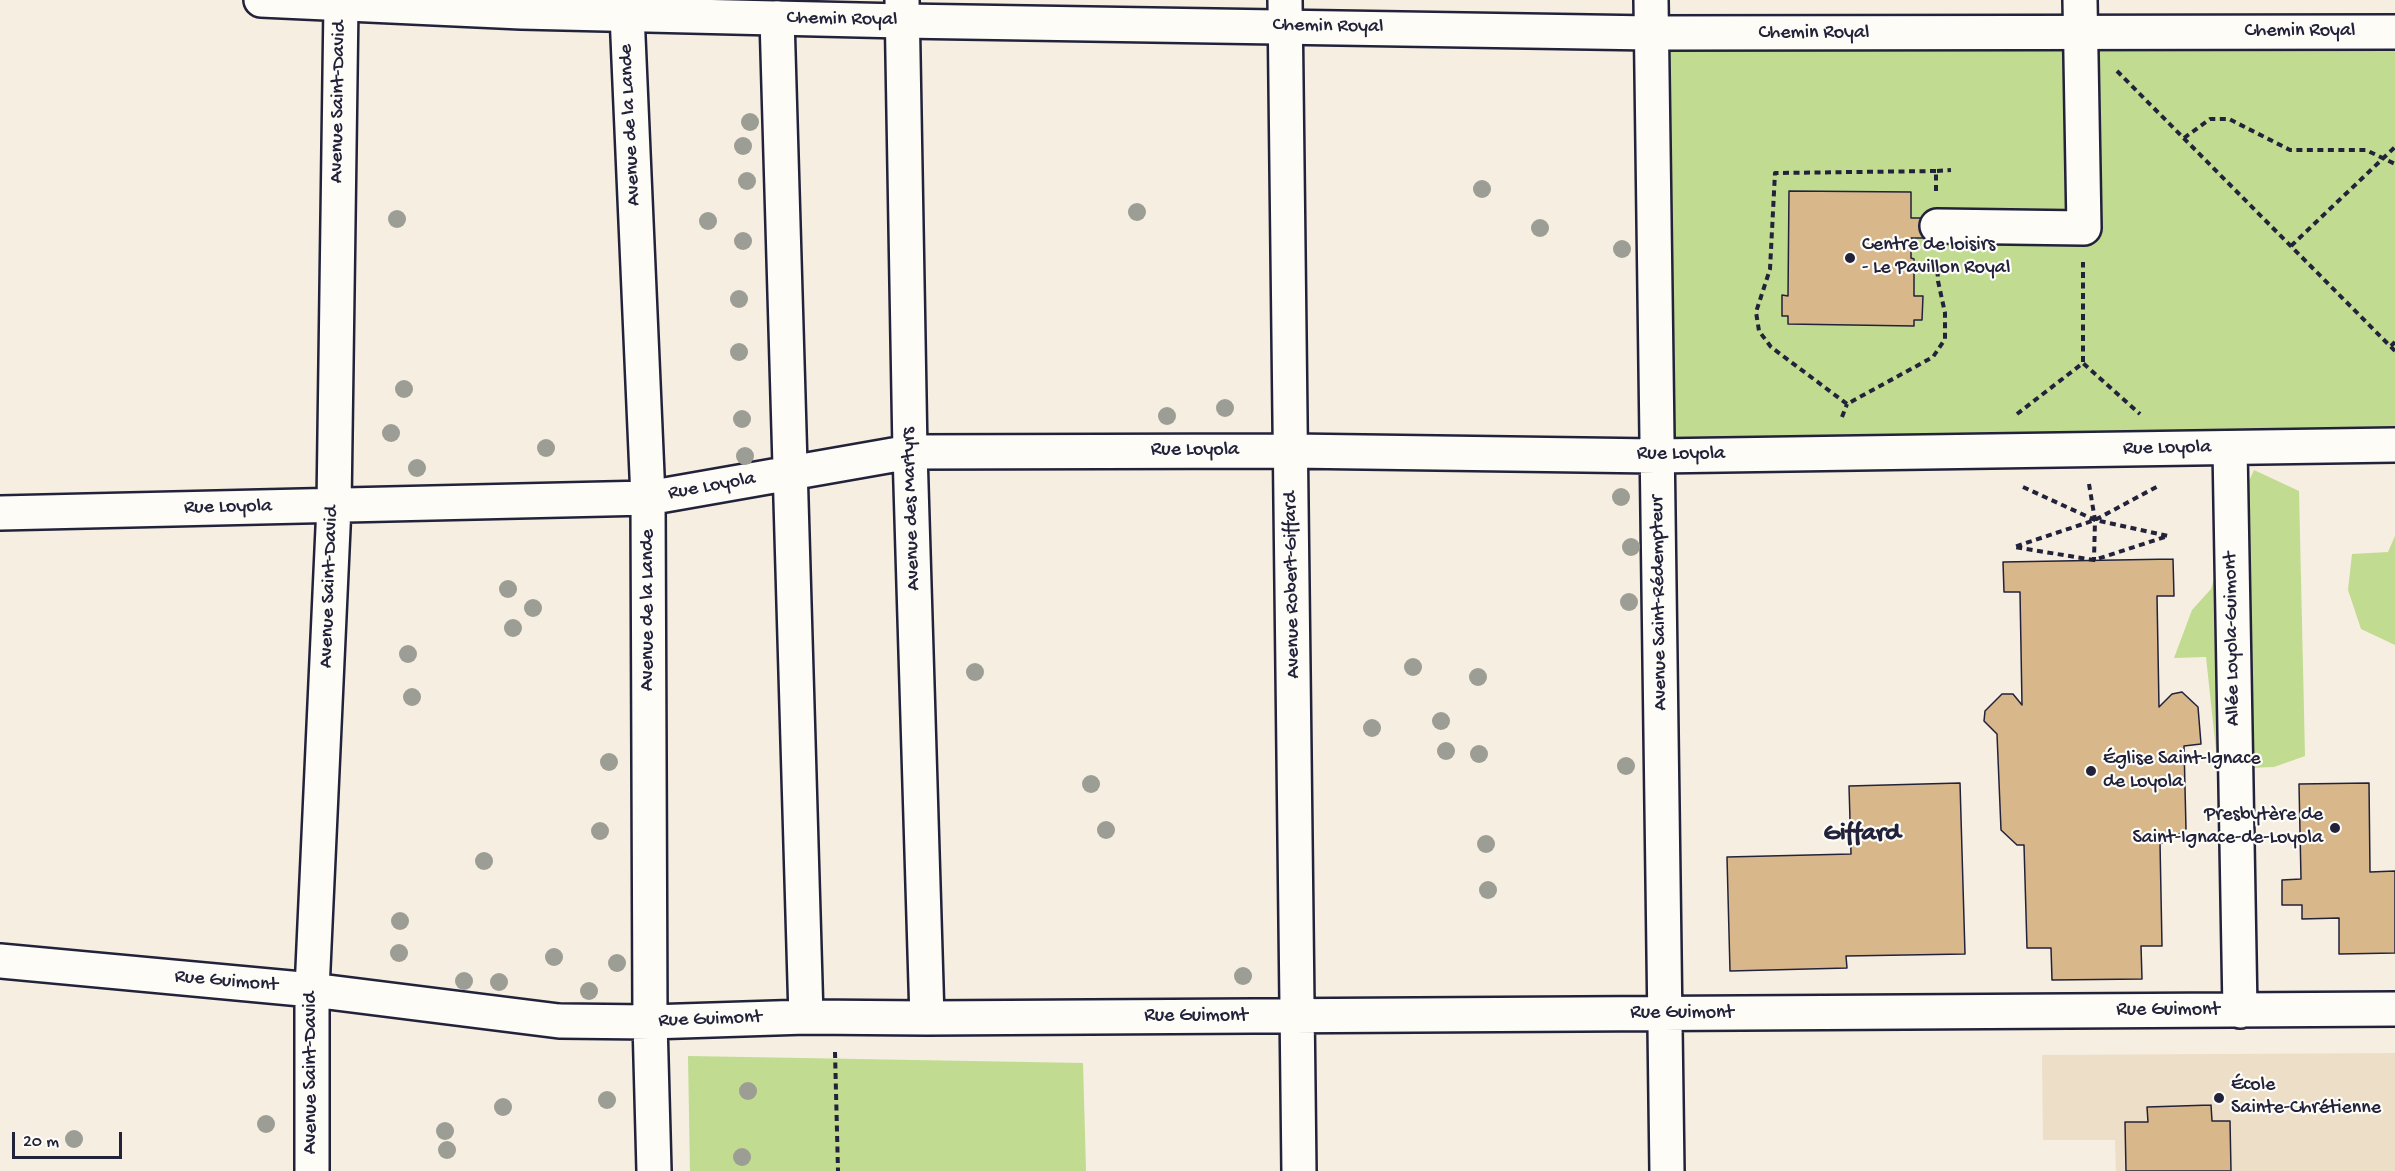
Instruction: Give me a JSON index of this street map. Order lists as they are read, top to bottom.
{
  "streets": {
    "street": [
      "Chemin Royal",
      "Avenue Saint-David",
      "Avenue de la Lande",
      "Rue Loyola",
      "Avenue des Martyrs",
      "Avenue Robert-Giffard",
      "Avenue Saint-Rédempteur",
      "Allée Loyola-Guimont",
      "Rue Guimont"
    ]
  },
  "crossings": [
    ["Chemin Royal", "Avenue Saint-David"],
    ["Chemin Royal", "Avenue de la Lande"],
    ["Chemin Royal", "Avenue des Martyrs"],
    ["Chemin Royal", "Avenue Robert-Giffard"],
    ["Chemin Royal", "Avenue Saint-Rédempteur"],
    ["Avenue Saint-David", "Rue Loyola"],
    ["Avenue Saint-David", "Rue Guimont"],
    ["Avenue de la Lande", "Rue Loyola"],
    ["Avenue de la Lande", "Rue Guimont"],
    ["Rue Loyola", "Avenue des Martyrs"],
    ["Rue Loyola", "Avenue Robert-Giffard"],
    ["Rue Loyola", "Avenue Saint-Rédempteur"],
    ["Rue Loyola", "Allée Loyola-Guimont"],
    ["Avenue des Martyrs", "Rue Guimont"],
    ["Avenue Robert-Giffard", "Rue Guimont"],
    ["Avenue Saint-Rédempteur", "Rue Guimont"],
    ["Allée Loyola-Guimont", "Rue Guimont"]
  ],
  "districts": ["Giffard"],
  "places": [
    "Centre de loisirs - Le Pavillon Royal",
    "Église Saint-Ignace de Loyola",
    "Presbytère de Saint-Ignace-de-Loyola",
    "École Sainte-Chrétienne"
  ],
  "scale_bar": "20 m"
}
